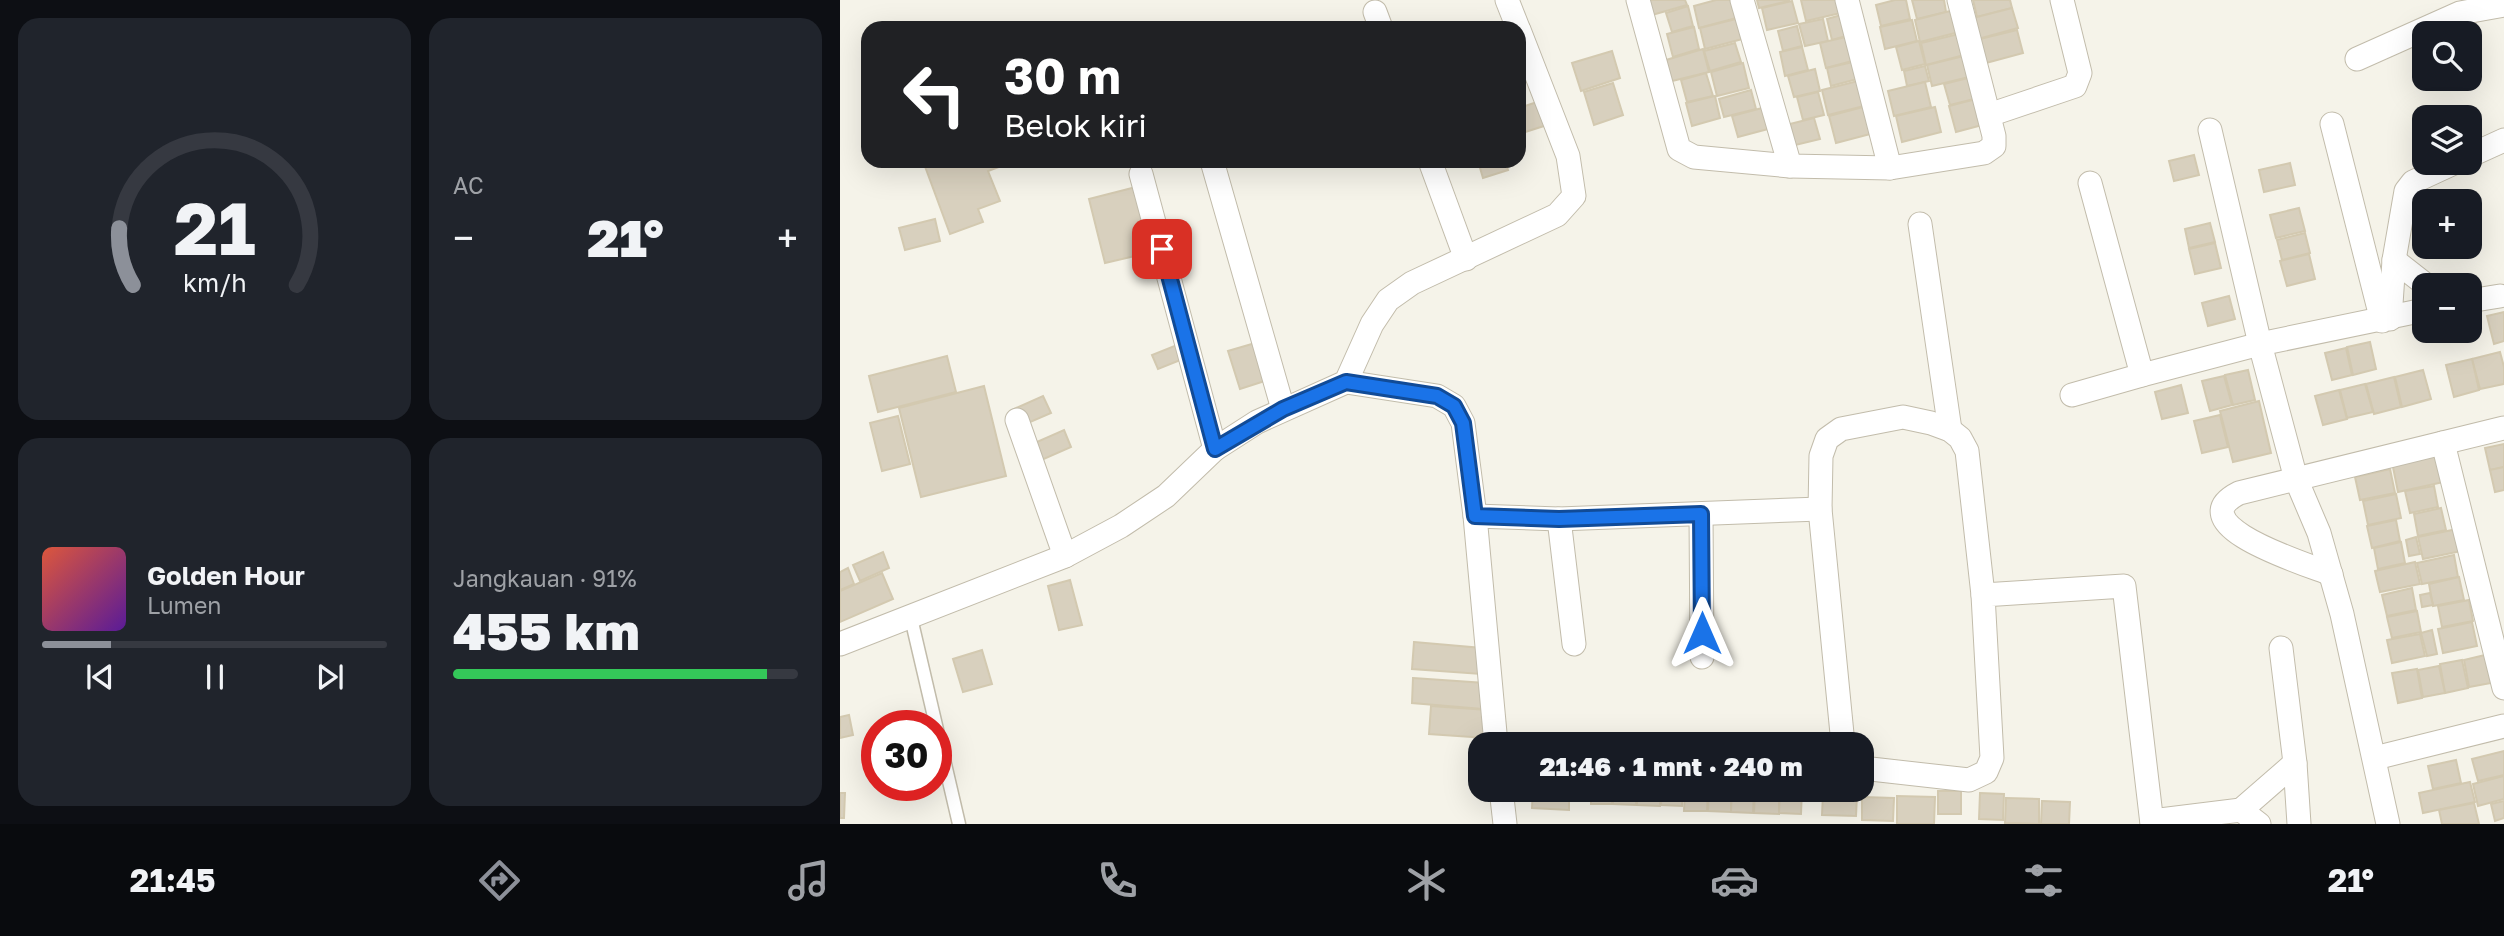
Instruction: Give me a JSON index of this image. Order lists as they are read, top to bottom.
{
  "page": {
    "tile": [
      "AC",
      ["Jangkauan · 91%", "455 km"]
    ],
    "map_buttons": ["+", "−"],
    "turn": ["30 m", "Belok kiri"],
    "heat": ["−", "21°", "+"],
    "song": ["Golden Hour", "Lumen"],
    "limit": "30",
    "trip": "21:46 · 1 mnt · 240 m",
    "tabs": ["21:45", "21°"],
    "gauge": ["21", "km/h"]
  }
}
